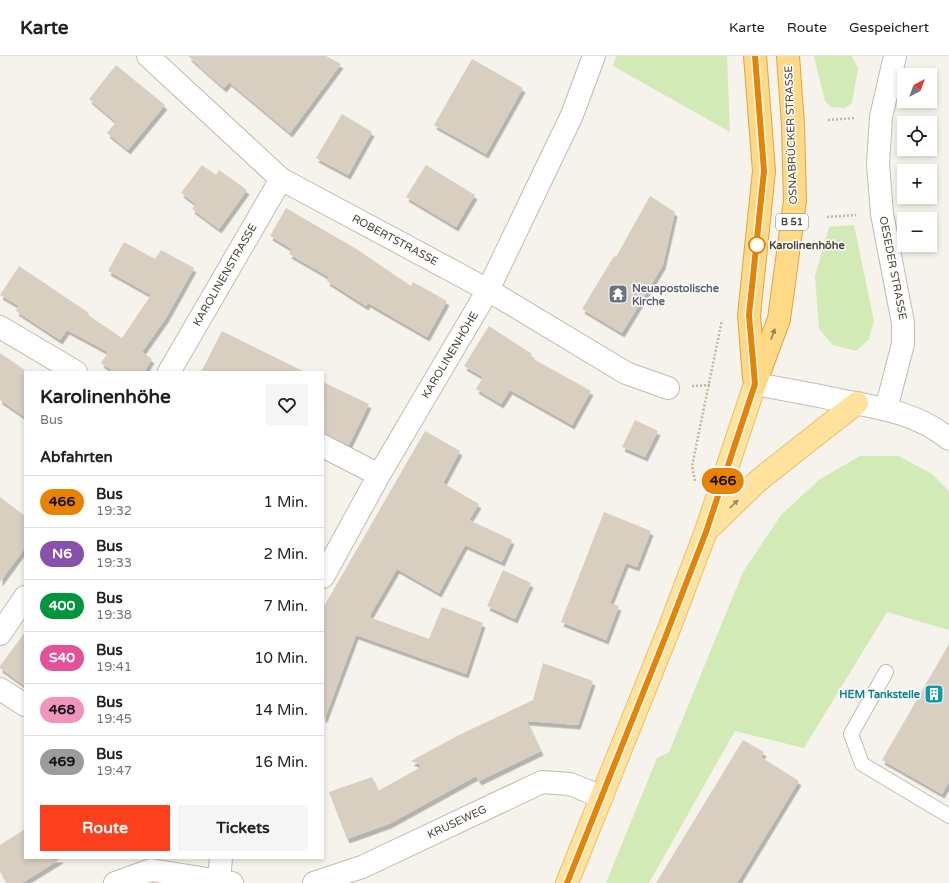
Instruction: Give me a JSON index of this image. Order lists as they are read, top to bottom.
{
  "streets": {
    "highway": ["OSNABRÜCKER STRASSE", "B 51"],
    "street": [
      "ROBERTSTRASSE",
      "OESEDER STRASSE",
      "KAROLINENSTRASSE",
      "KAROLINENHÖHE",
      "KRUSEWEG"
    ]
  },
  "crossings": [
    ["OSNABRÜCKER STRASSE", "B 51"],
    ["B 51", "KRUSEWEG"],
    ["ROBERTSTRASSE", "KAROLINENSTRASSE"],
    ["ROBERTSTRASSE", "KAROLINENHÖHE"]
  ],
  "places": {
    "other": ["Karolinenhöhe"],
    "temple": ["Neuapostolische Kirche"],
    "building": ["HEM Tankstelle"]
  },
  "lines": ["bus line 466"],
  "north": "top right",
  "page": {
    "header": "Karte",
    "nav": ["Karte", "Route", "Gespeichert"],
    "on_map": "466",
    "map_buttons": ["+", "−"],
    "heading": [
      ["Karolinenhöhe", "Bus"],
      "Abfahrten"
    ],
    "list": [
      {
        "mark": "466",
        "name": "Bus",
        "note": "19:32",
        "value": "1 Min."
      },
      {
        "mark": "N6",
        "name": "Bus",
        "note": "19:33",
        "value": "2 Min."
      },
      {
        "mark": "400",
        "name": "Bus",
        "note": "19:38",
        "value": "7 Min."
      },
      {
        "mark": "S40",
        "name": "Bus",
        "note": "19:41",
        "value": "10 Min."
      },
      {
        "mark": "468",
        "name": "Bus",
        "note": "19:45",
        "value": "14 Min."
      },
      {
        "mark": "469",
        "name": "Bus",
        "note": "19:47",
        "value": "16 Min."
      }
    ],
    "buttons": ["Route", "Tickets"]
  }
}
